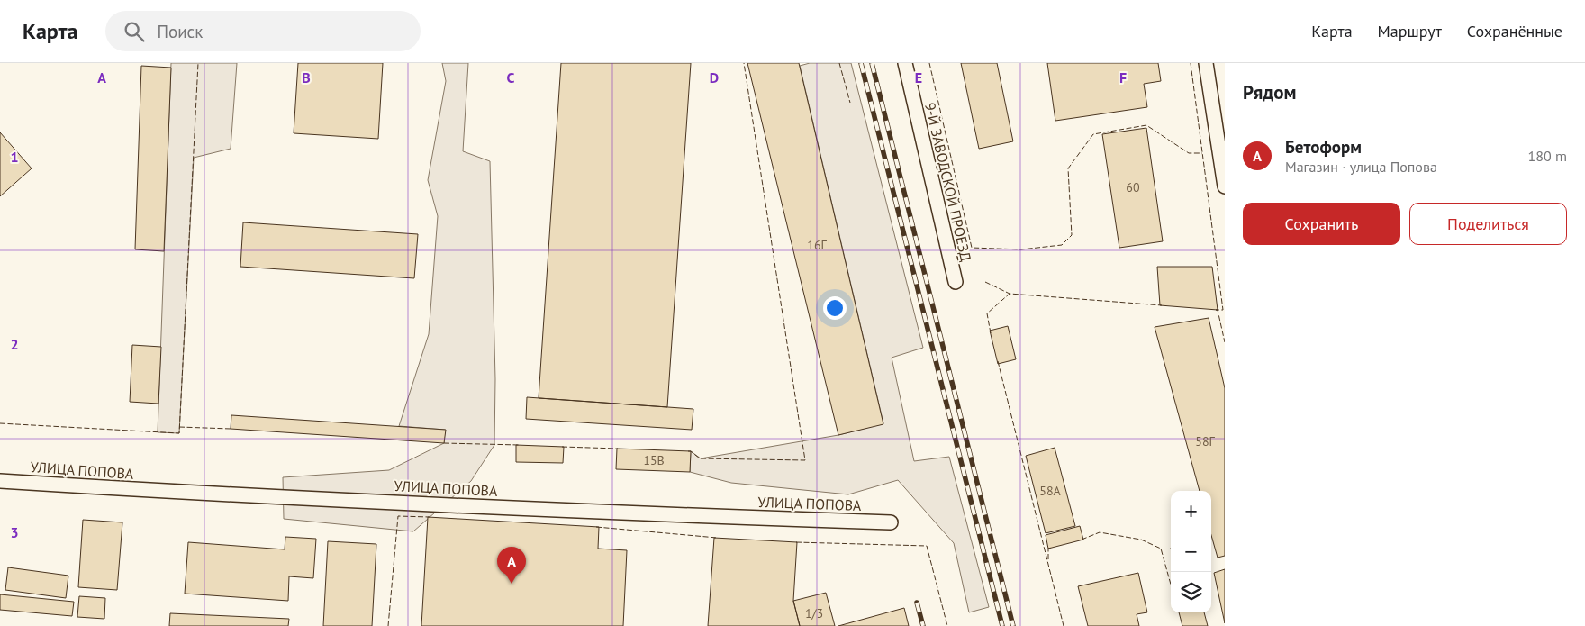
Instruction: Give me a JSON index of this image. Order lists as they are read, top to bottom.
{
  "streets": {
    "street": ["9-Й ЗАВОДСКОЙ ПРОЕЗД", "УЛИЦА ПОПОВА"]
  },
  "house_numbers": [
    "60",
    "16Г",
    "58Г",
    "15В",
    "58А",
    "1/3"
  ],
  "page": {
    "header": "Карта",
    "search": "Поиск",
    "nav": ["Карта", "Маршрут", "Сохранённые"],
    "heading": "Рядом",
    "list": [
      {
        "mark": "A",
        "name": "Бетоформ",
        "note": "Магазин · улица Попова",
        "value": "180 m"
      }
    ],
    "buttons": ["Сохранить", "Поделиться"],
    "map_buttons": ["+", "−"],
    "pins": "A"
  },
  "grid": {
    "columns": [
      "A",
      "B",
      "C",
      "D",
      "E",
      "F"
    ],
    "rows": ["1", "2", "3"]
  }
}
